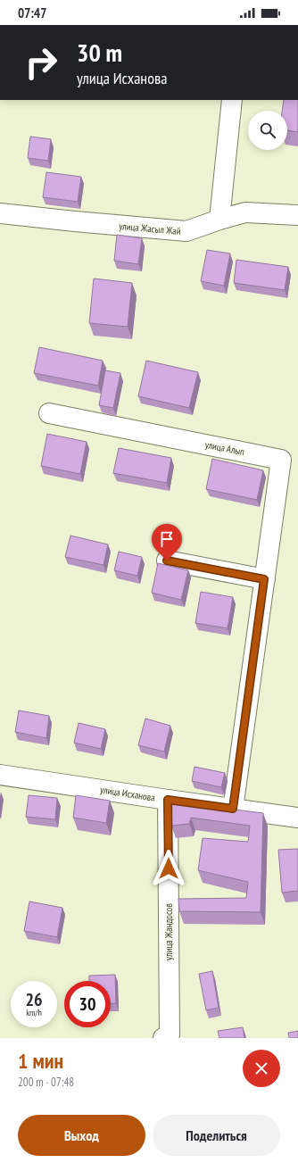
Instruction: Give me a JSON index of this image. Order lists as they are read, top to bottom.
{
  "streets": {
    "street": [
      "улица Жасыл Жай",
      "улица Алып",
      "улица Исханова",
      "улица Жандосов"
    ]
  },
  "crossings": [
    ["улица Алып", "улица Исханова"],
    ["улица Исханова", "улица Жандосов"]
  ],
  "page": {
    "status": "07:47",
    "turn": ["30 m", "улица Исханова"],
    "speed": "26 km/h",
    "limit": "30",
    "heading": ["1 мин", "200 m · 07:48"],
    "buttons": ["Выход", "Поделиться"]
  }
}
